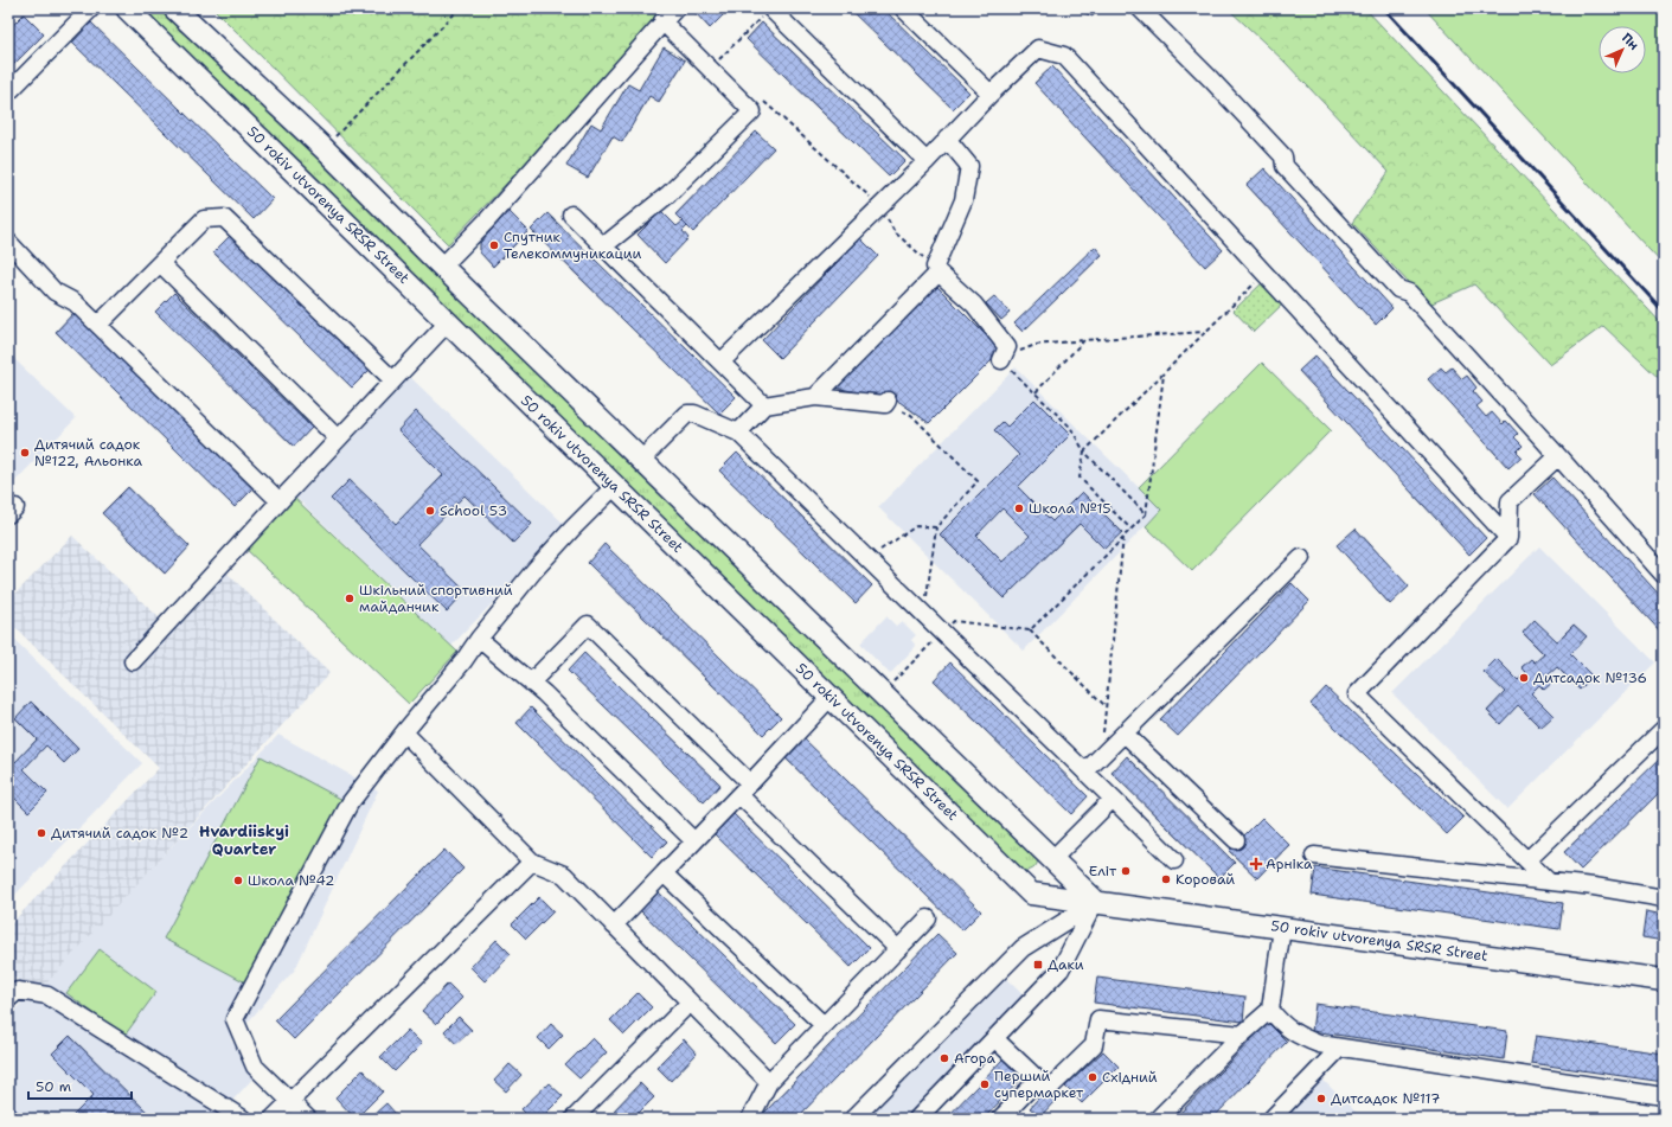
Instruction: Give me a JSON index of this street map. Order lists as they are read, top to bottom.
{
  "streets": {
    "main road": ["50 rokiv utvorenya SRSR Street"]
  },
  "districts": ["Hvardiiskyi Quarter"],
  "places": {
    "other": [
      "Спутник Телекоммуникации",
      "Дитячий садок №122, Альонка",
      "Школа №15",
      "School 53",
      "Шкільний спортивний майданчик",
      "Дитсадок №136",
      "Дитячий садок №2",
      "Еліт",
      "Коровай",
      "Школа №42",
      "Агора",
      "Східний",
      "Перший супермаркет",
      "Дитсадок №117"
    ],
    "health": ["Арніка"],
    "transit": ["Даки"]
  },
  "scale_bar": "50 m",
  "north": "top right"
}
